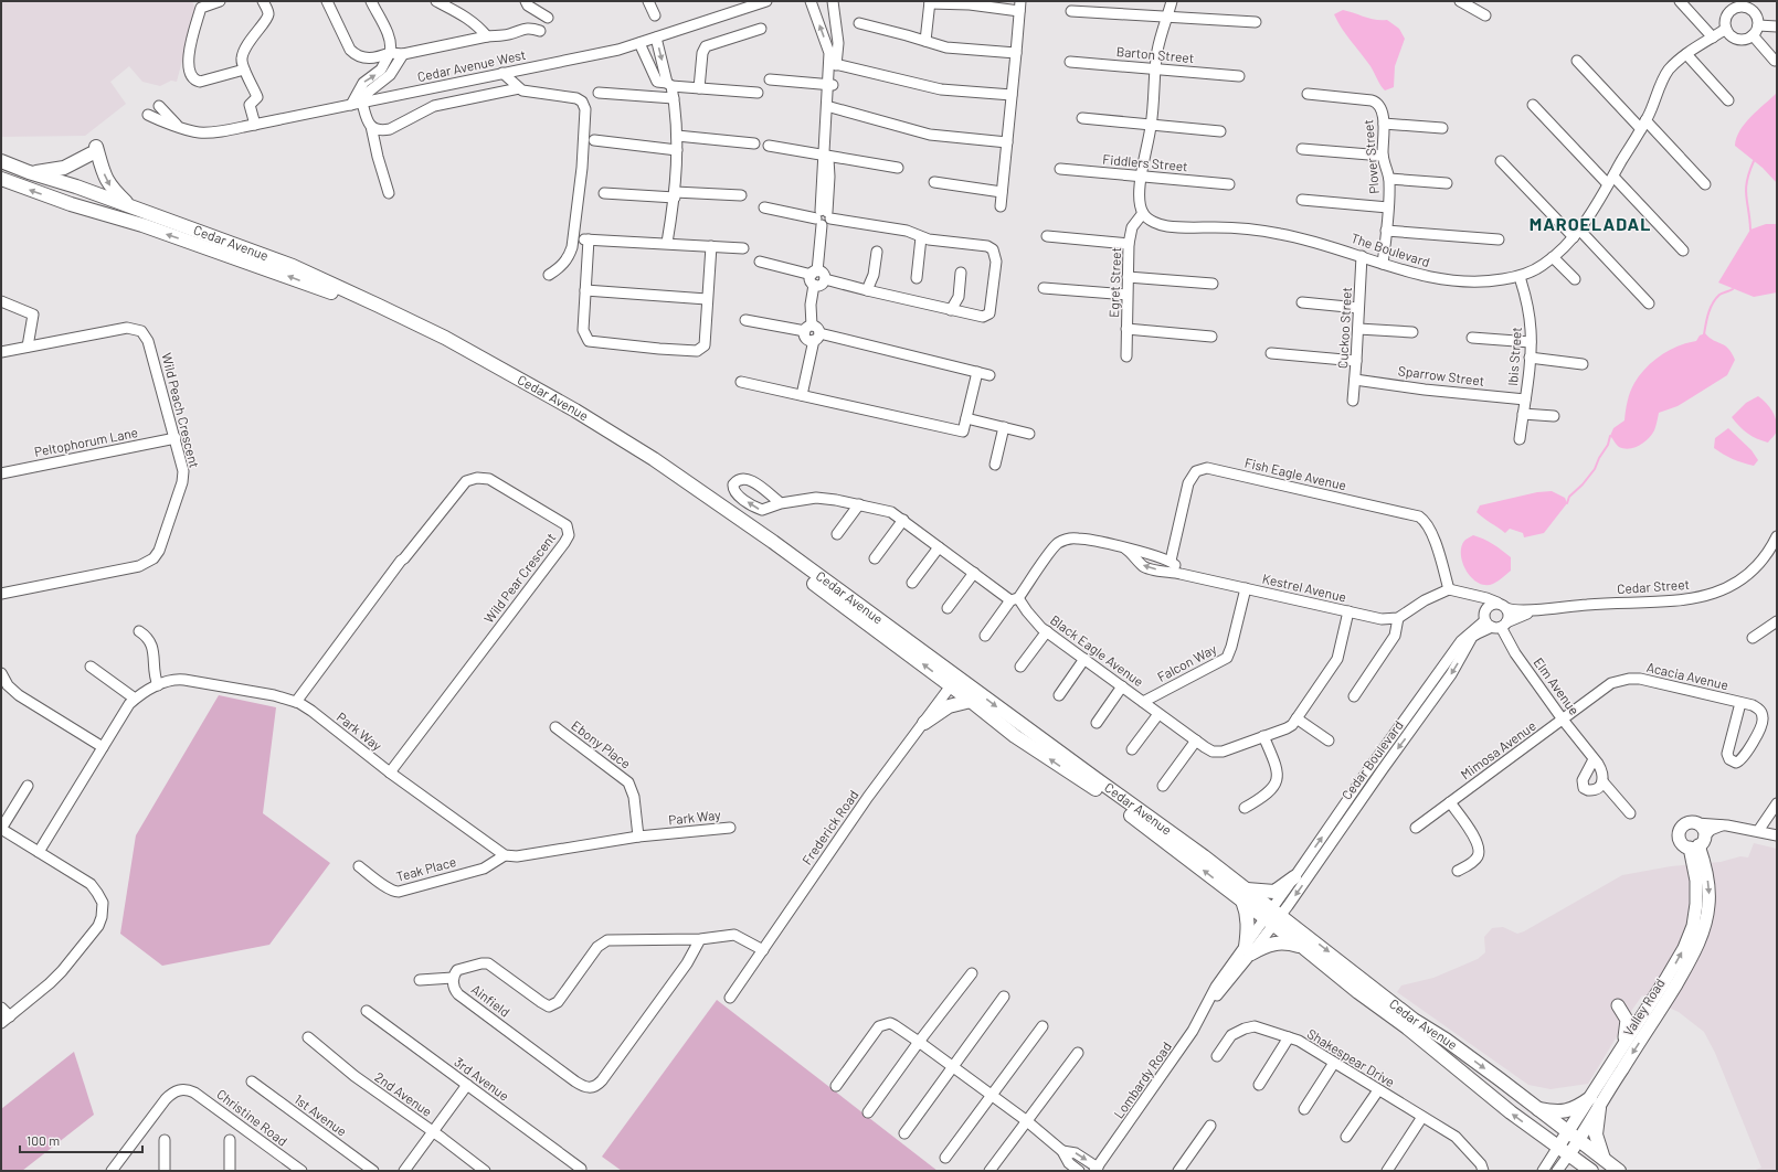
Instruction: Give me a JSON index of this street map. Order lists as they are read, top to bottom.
{
  "streets": {
    "main road": ["Cedar Avenue"],
    "street": [
      "Barton Street",
      "Cedar Avenue West",
      "Plover Street",
      "Fiddlers Street",
      "The Boulevard",
      "Egret Street",
      "Cuckoo Street",
      "Ibis Street",
      "Sparrow Street",
      "Wild Peach Crescent",
      "Peltophorum Lane",
      "Fish Eagle Avenue",
      "Wild Pear Crescent",
      "Cedar Street",
      "Kestrel Avenue",
      "Black Eagle Avenue",
      "Falcon Way",
      "Acacia Avenue",
      "Elm Avenue",
      "Park Way",
      "Ebony Place",
      "Mimosa Avenue",
      "Cedar Boulevard",
      "Frederick Road",
      "Teak Place",
      "Ainfield",
      "Valley Road",
      "Shakespear Drive",
      "3rd Avenue",
      "Lombardy Road",
      "2nd Avenue",
      "1st Avenue",
      "Christine Road"
    ]
  },
  "crossings": [
    ["Plover Street", "The Boulevard"],
    ["Cedar Avenue", "Cedar Boulevard"],
    ["Cedar Avenue", "Frederick Road"],
    ["Cedar Avenue", "Valley Road"],
    ["Cedar Avenue", "Lombardy Road"],
    ["The Boulevard", "Egret Street"],
    ["The Boulevard", "Cuckoo Street"],
    ["The Boulevard", "Ibis Street"],
    ["Cuckoo Street", "Sparrow Street"],
    ["Ibis Street", "Sparrow Street"],
    ["Wild Peach Crescent", "Peltophorum Lane"],
    ["Wild Pear Crescent", "Park Way"],
    ["Cedar Street", "Elm Avenue"],
    ["Cedar Street", "Cedar Boulevard"],
    ["Kestrel Avenue", "Black Eagle Avenue"],
    ["Kestrel Avenue", "Falcon Way"],
    ["Black Eagle Avenue", "Falcon Way"],
    ["Acacia Avenue", "Elm Avenue"],
    ["Acacia Avenue", "Mimosa Avenue"],
    ["Elm Avenue", "Mimosa Avenue"],
    ["Elm Avenue", "Cedar Boulevard"],
    ["Park Way", "Ebony Place"],
    ["Park Way", "Teak Place"],
    ["Cedar Boulevard", "Lombardy Road"],
    ["Frederick Road", "Ainfield"]
  ],
  "districts": ["MAROELADAL"],
  "scale_bar": "100 m"
}
